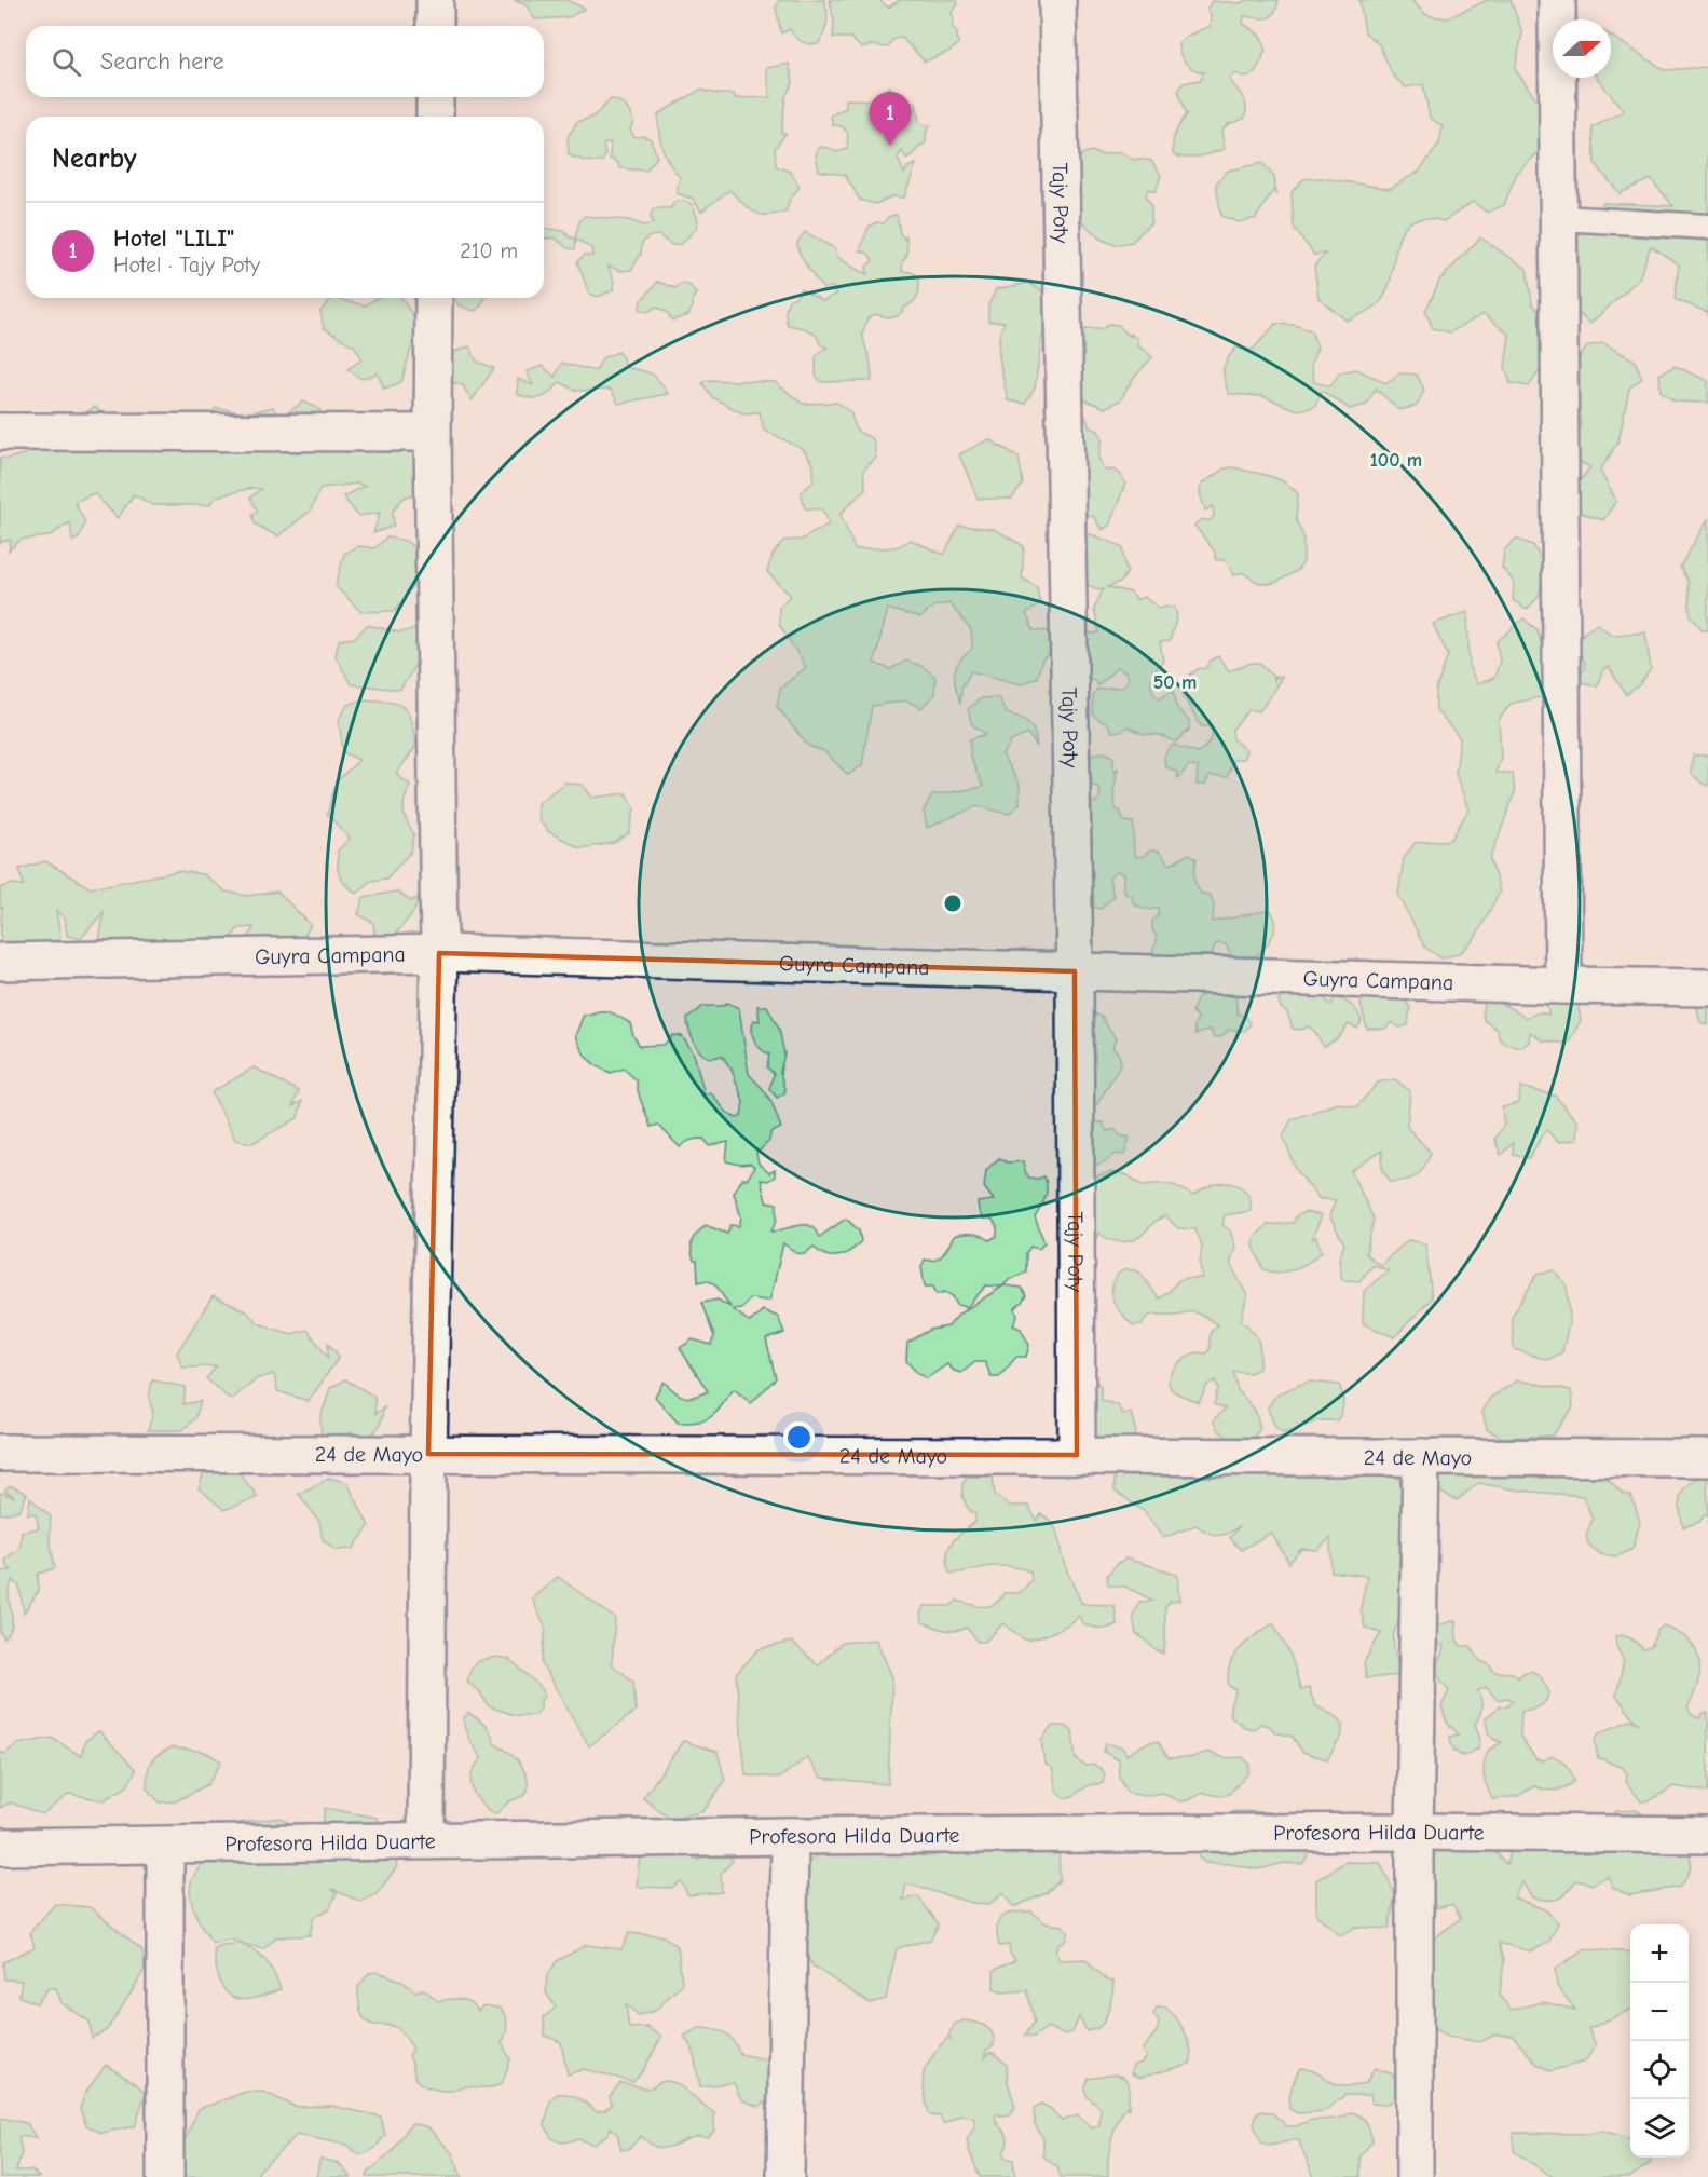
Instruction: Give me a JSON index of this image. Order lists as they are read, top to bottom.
{
  "streets": {
    "street": [
      "Tajy Poty",
      "Guyra Campana",
      "24 de Mayo",
      "Profesora Hilda Duarte"
    ]
  },
  "crossings": [
    ["Tajy Poty", "Guyra Campana"],
    ["Tajy Poty", "24 de Mayo"]
  ],
  "north": "right",
  "page": {
    "search": "Search here",
    "pins": "1",
    "heading": "Nearby",
    "list": [
      {
        "mark": "1",
        "name": "Hotel \"LILI\"",
        "note": "Hotel · Tajy Poty",
        "value": "210 m"
      }
    ],
    "map_buttons": ["+", "−"]
  },
  "rings": ["100 m", "50 m"]
}
